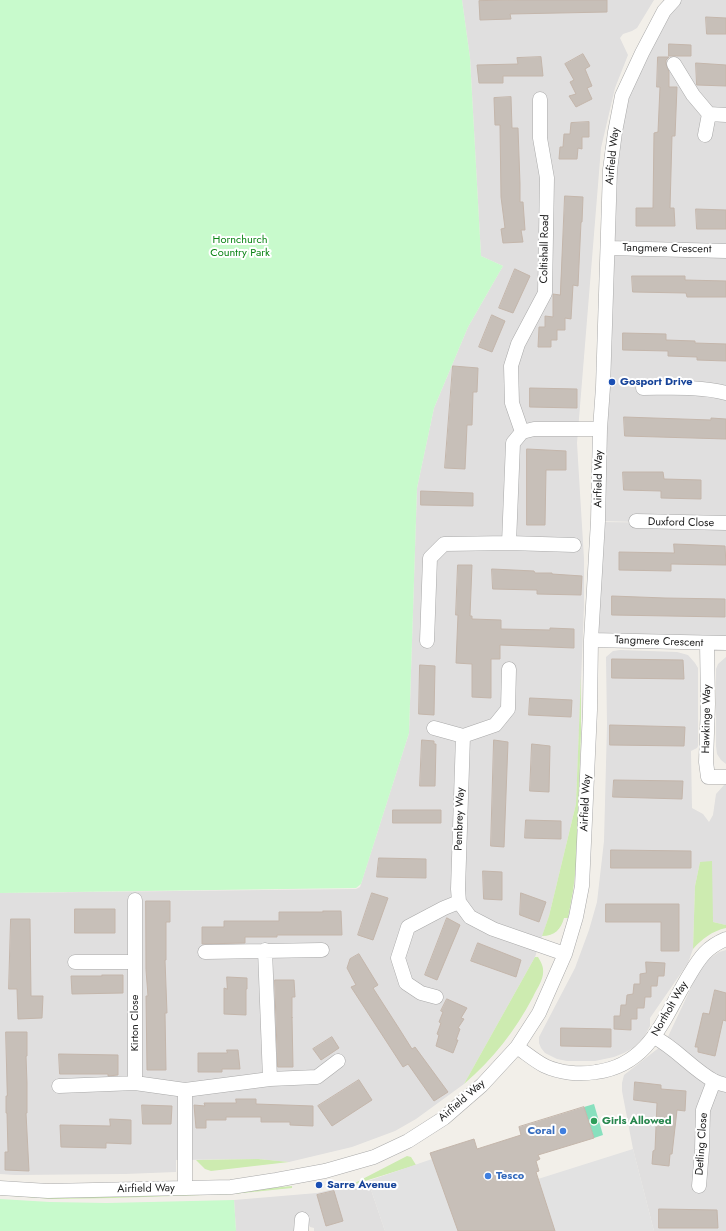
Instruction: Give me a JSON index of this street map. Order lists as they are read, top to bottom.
{
  "streets": {
    "street": [
      "Airfield Way",
      "Coltishall Road",
      "Tangmere Crescent",
      "Duxford Close",
      "Hawkinge Way",
      "Pembrey Way",
      "Northolt Way",
      "Kirton Close",
      "Detling Close"
    ]
  },
  "crossings": [
    ["Airfield Way", "Tangmere Crescent"],
    ["Airfield Way", "Northolt Way"],
    ["Tangmere Crescent", "Hawkinge Way"]
  ],
  "parks": ["Hornchurch Country Park"],
  "places": [
    "Gosport Drive",
    "Girls Allowed",
    "Coral",
    "Tesco",
    "Sarre Avenue"
  ]
}
